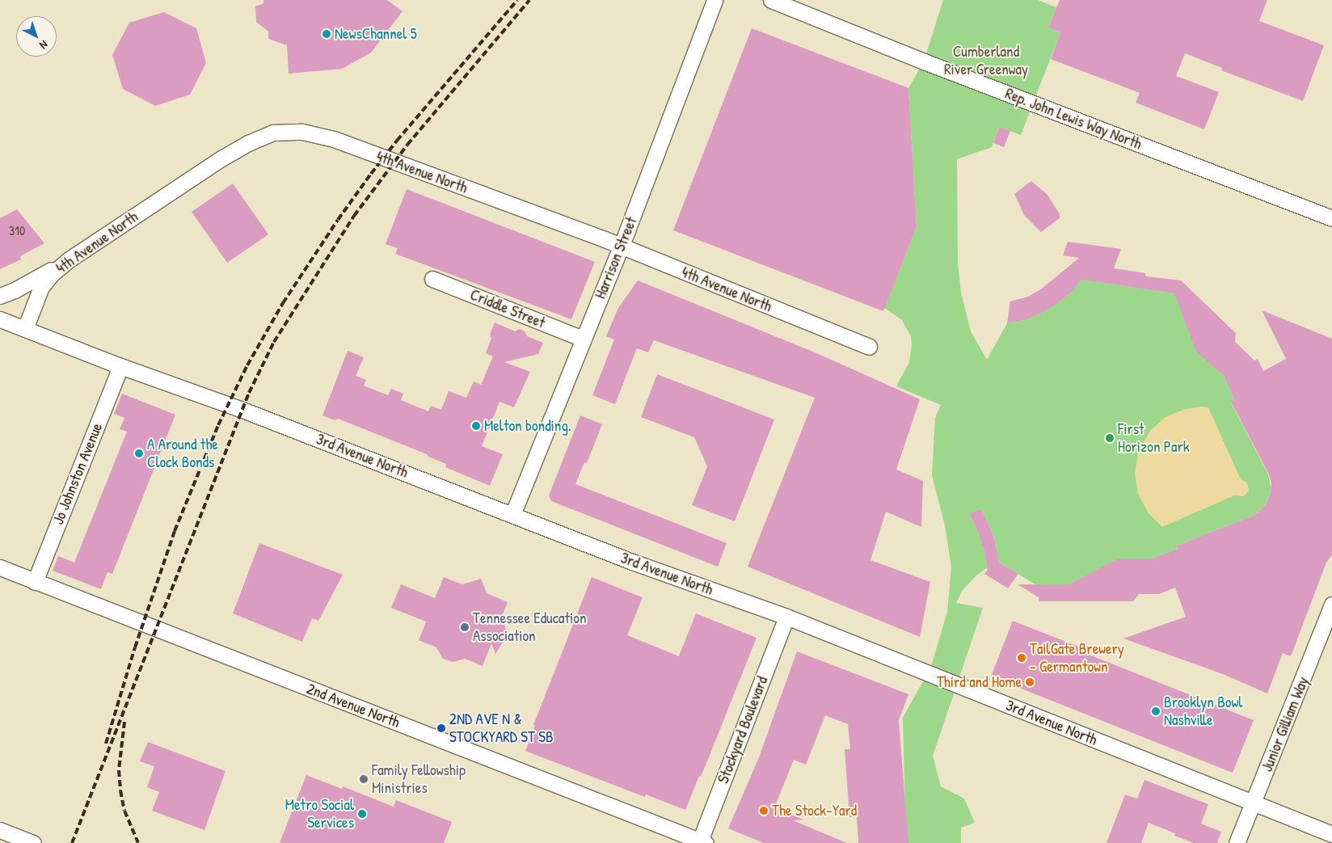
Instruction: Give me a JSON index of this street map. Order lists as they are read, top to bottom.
{
  "streets": {
    "street": [
      "Rep. John Lewis Way North",
      "4th Avenue North",
      "Harrison Street",
      "Criddle Street",
      "3rd Avenue North",
      "Jo Johnston Avenue",
      "2nd Avenue North",
      "Junior Gilliam Way",
      "Stockyard Boulevard"
    ]
  },
  "crossings": [
    ["4th Avenue North", "Harrison Street"],
    ["4th Avenue North", "3rd Avenue North"],
    ["Harrison Street", "Criddle Street"],
    ["Harrison Street", "3rd Avenue North"],
    ["3rd Avenue North", "Jo Johnston Avenue"],
    ["3rd Avenue North", "Junior Gilliam Way"],
    ["3rd Avenue North", "Stockyard Boulevard"],
    ["Jo Johnston Avenue", "2nd Avenue North"],
    ["2nd Avenue North", "Stockyard Boulevard"]
  ],
  "parks": ["Cumberland River Greenway"],
  "places": [
    "NewsChannel 5",
    "Melton bonding.",
    "First Horizon Park",
    "A Around the Clock Bonds",
    "Tennessee Education Association",
    "TailGate Brewery - Germantown",
    "Third and Home",
    "Brooklyn Bowl Nashville",
    "2ND AVE N & STOCKYARD ST SB",
    "Family Fellowship Ministries",
    "The Stock-Yard",
    "Metro Social Services"
  ],
  "house_numbers": ["310"],
  "north": "bottom right"
}
